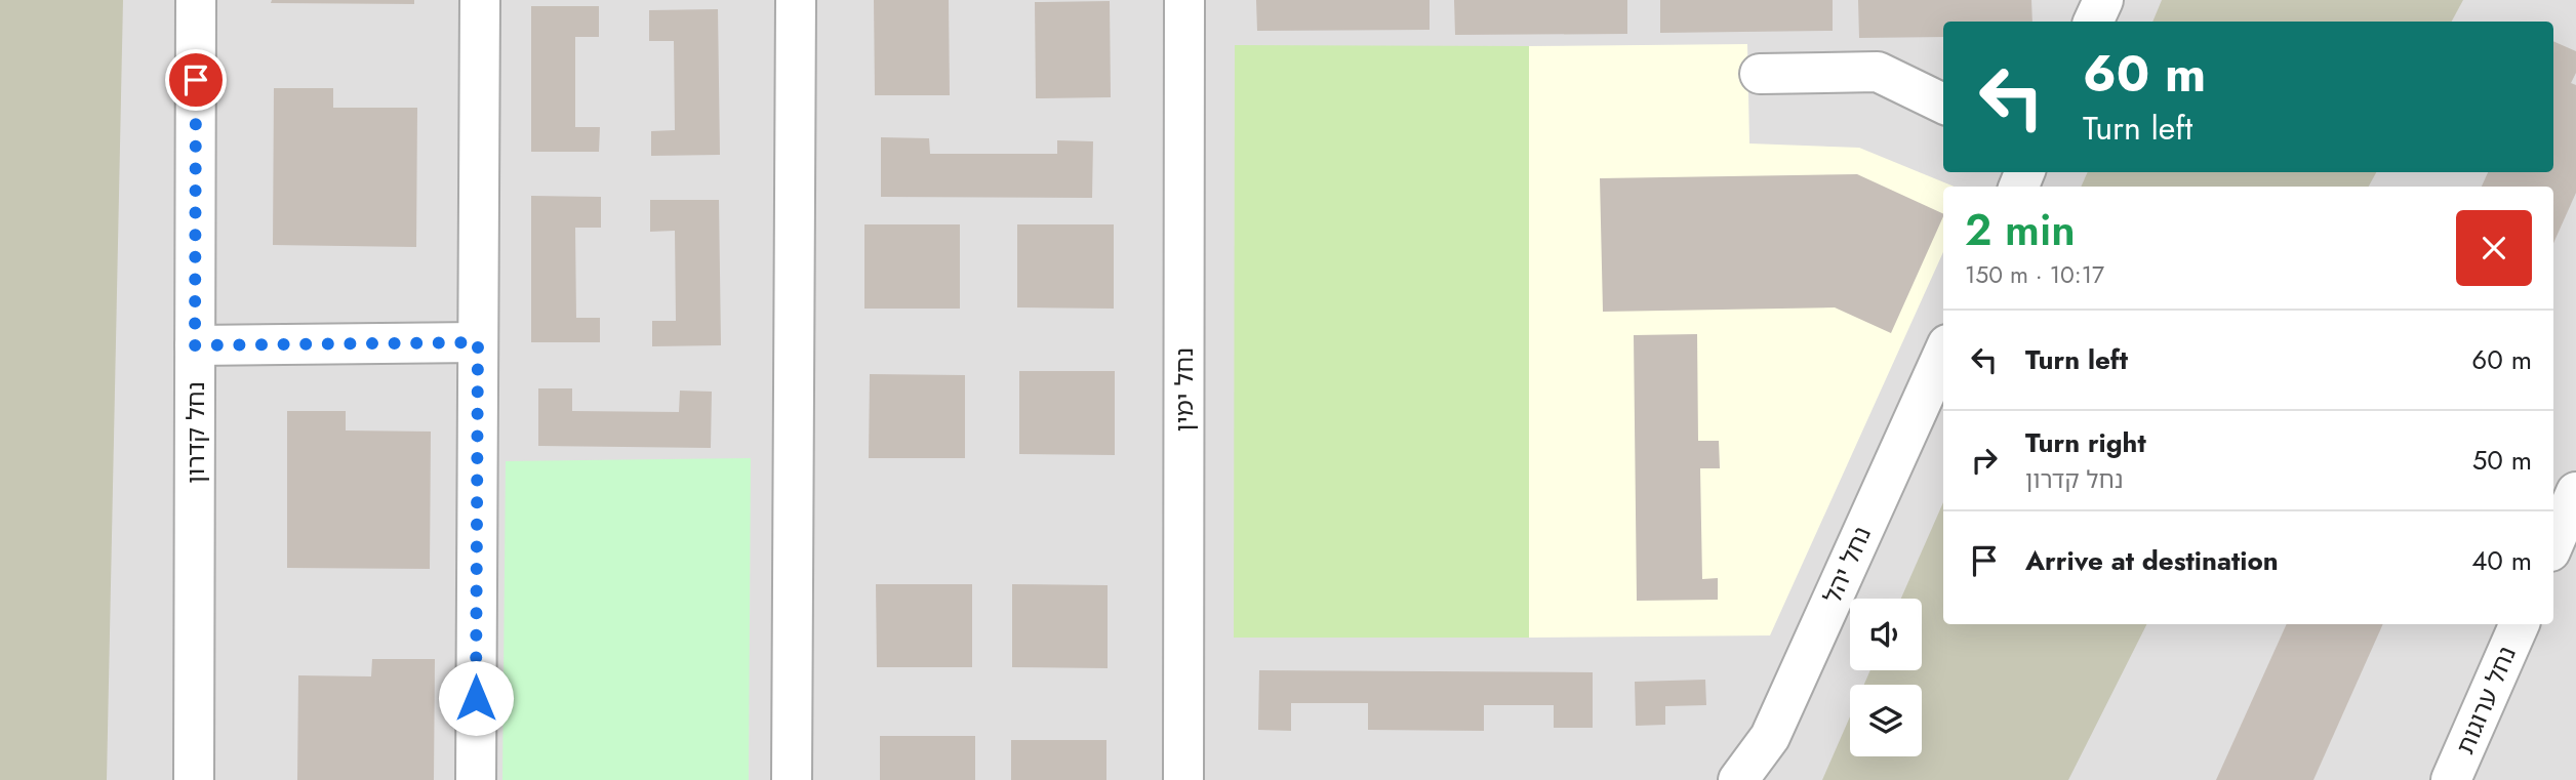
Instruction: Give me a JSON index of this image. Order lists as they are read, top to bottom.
{
  "streets": {
    "street": [
      "נחל ימין",
      "נחל קדרון",
      "נחל יהל",
      "נחל ערוגות"
    ]
  },
  "page": {
    "turn": ["60 m", "Turn left"],
    "heading": ["2 min", "150 m · 10:17"],
    "list": [
      {
        "name": "Turn left",
        "value": "60 m"
      },
      {
        "name": "Turn right",
        "note": "נחל קדרון",
        "value": "50 m"
      },
      {
        "name": "Arrive at destination",
        "value": "40 m"
      }
    ]
  }
}
